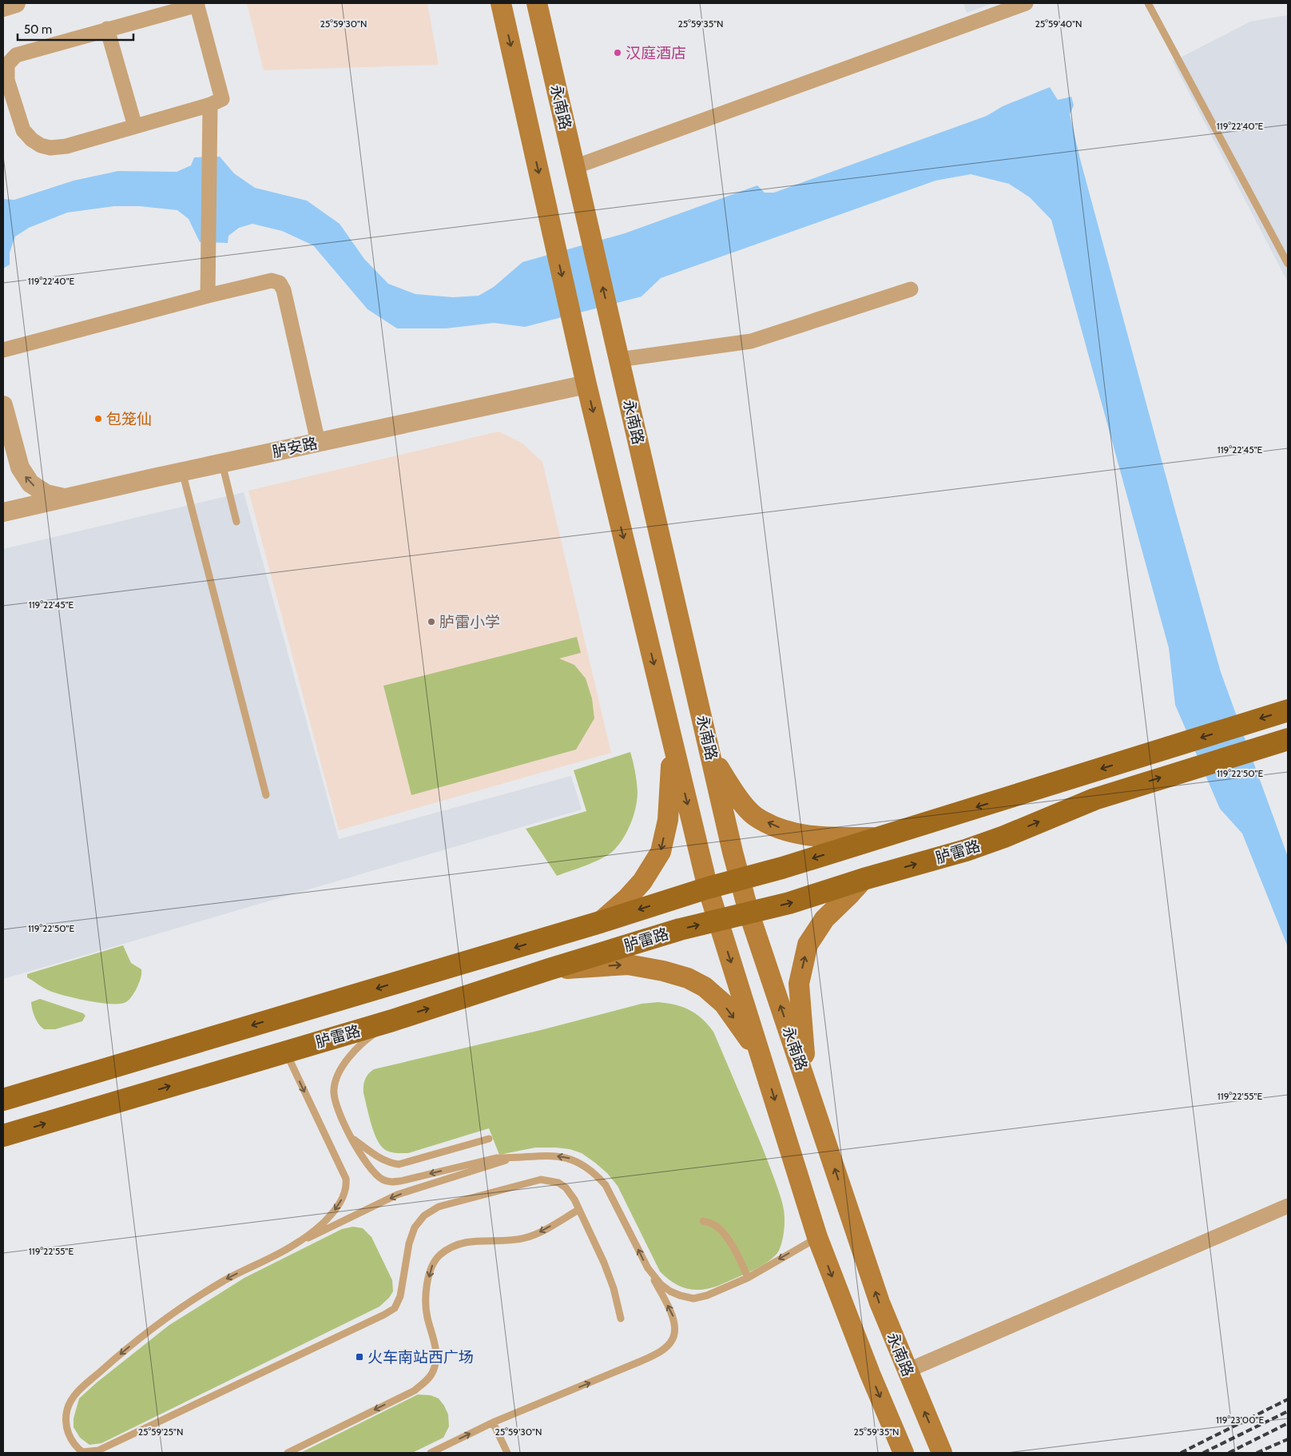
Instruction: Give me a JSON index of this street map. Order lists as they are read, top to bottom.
{
  "streets": {
    "main road": ["永南路", "胪雷路"],
    "street": ["胪安路"]
  },
  "crossings": [
    ["永南路", "胪雷路"]
  ],
  "places": {
    "other": ["汉庭酒店", "包笼仙", "胪雷小学"],
    "transit": ["火车南站西广场"]
  },
  "scale_bar": "50 m",
  "coordinates": [
    "25°59'30\"N",
    "25°59'35\"N",
    "25°59'40\"N",
    "119°22'40\"E",
    "119°22'45\"E",
    "119°22'50\"E",
    "119°22'55\"E",
    "119°23'00\"E",
    "25°59'25\"N"
  ]
}
